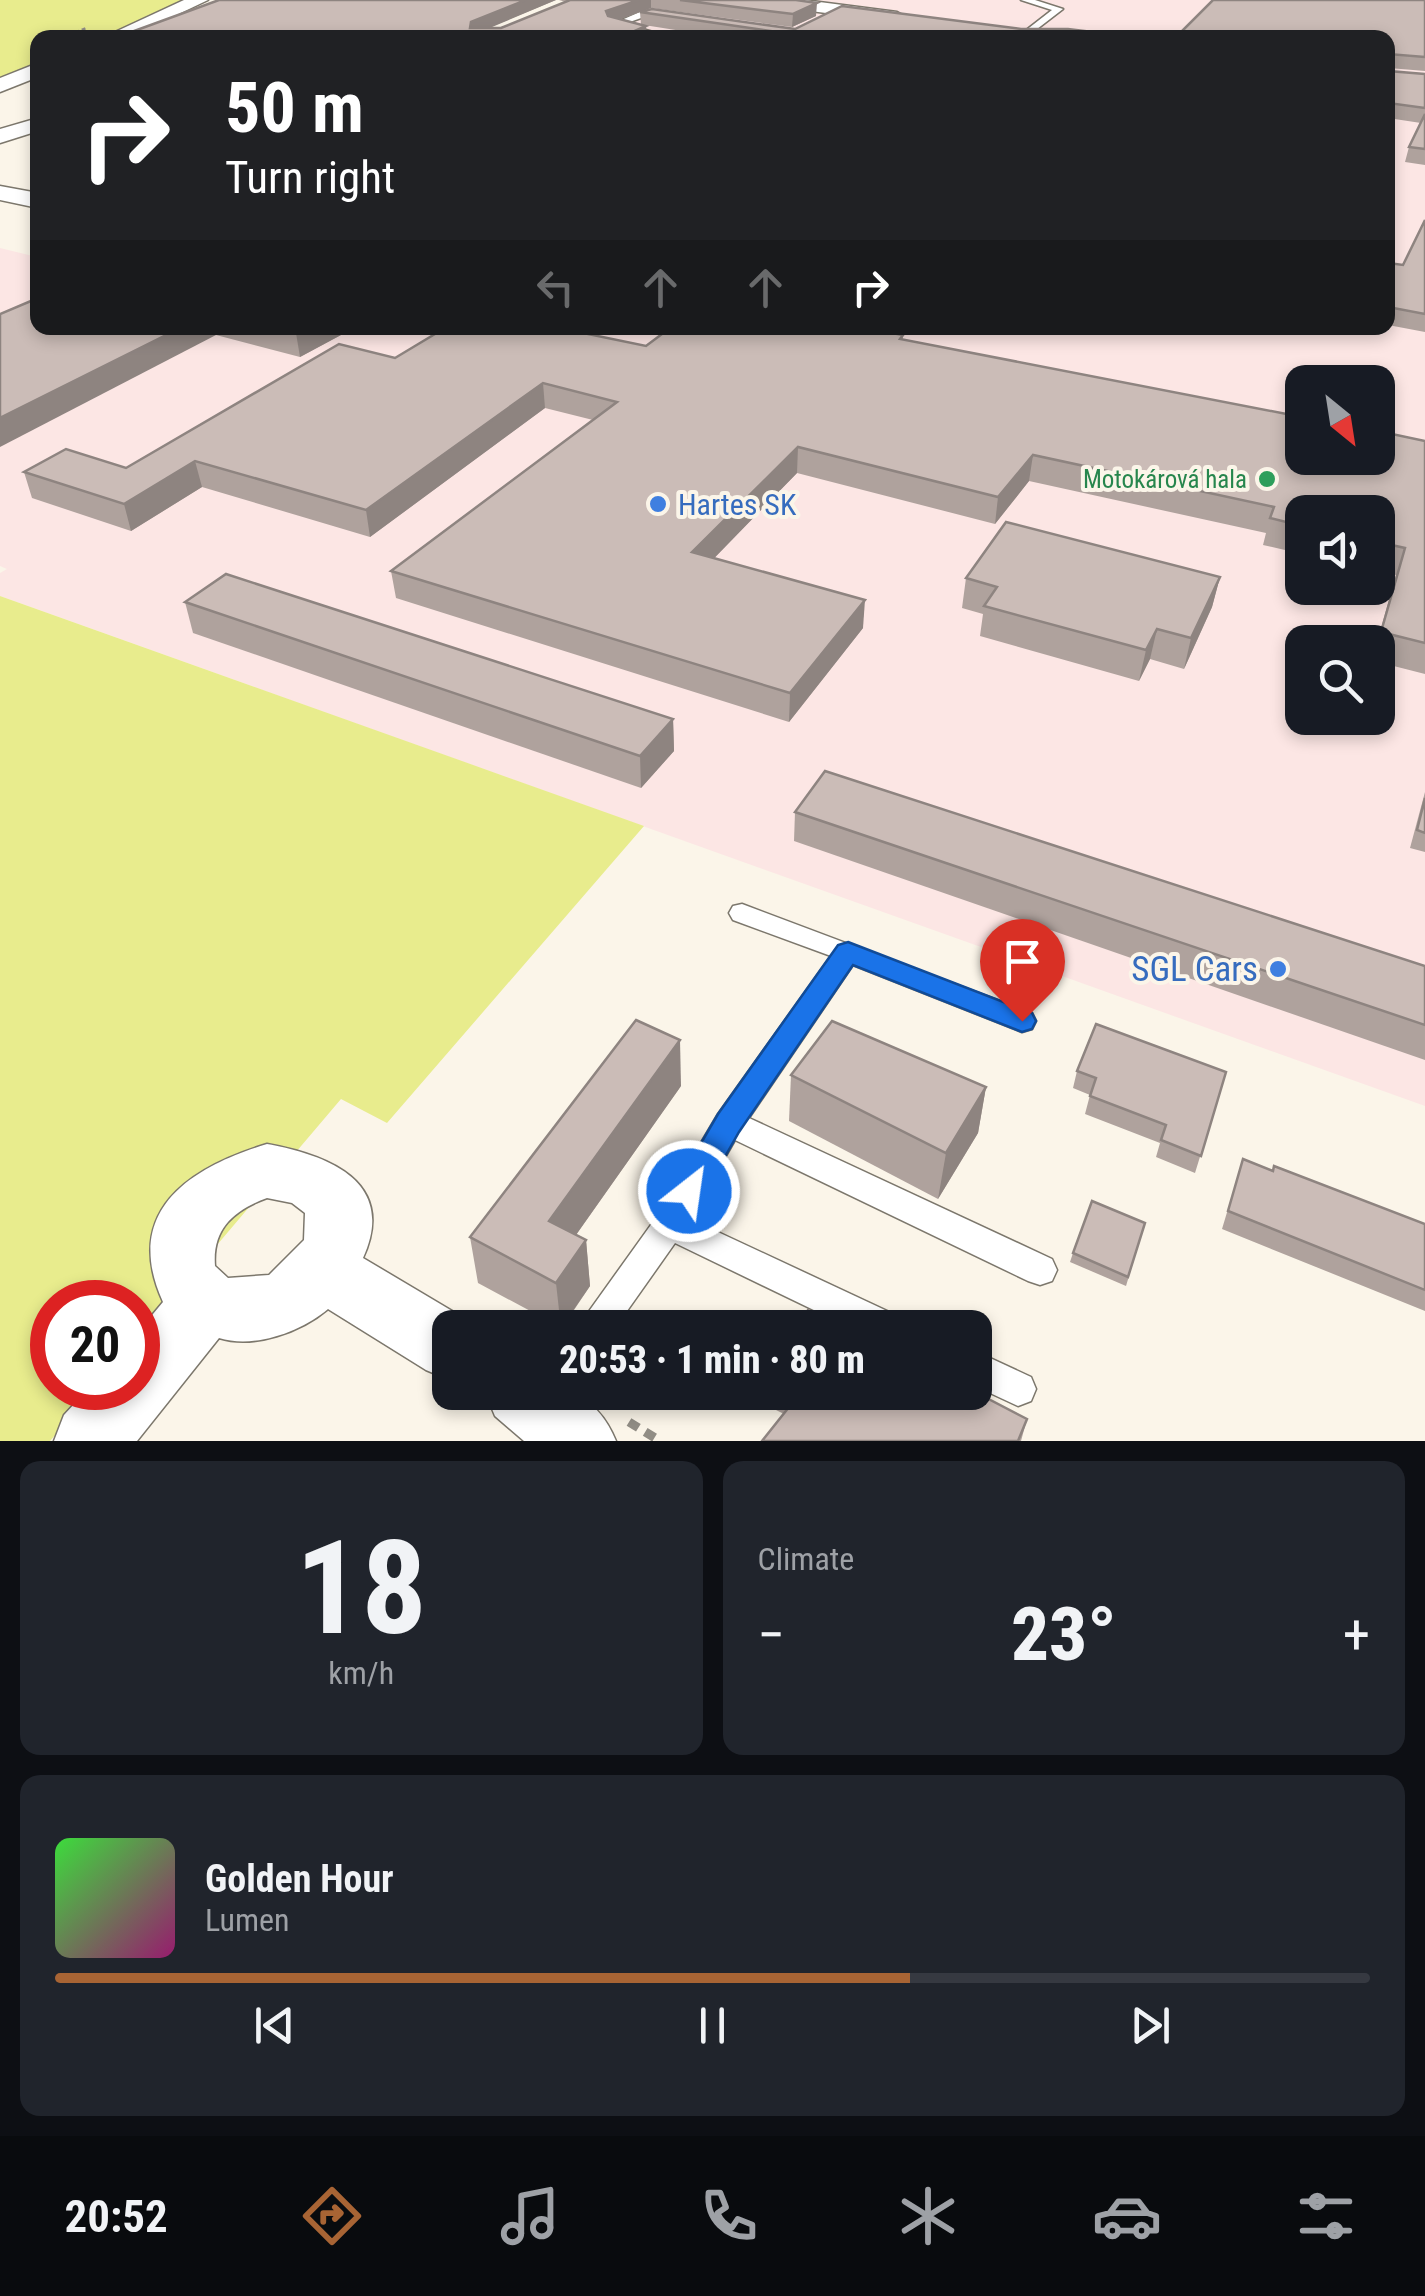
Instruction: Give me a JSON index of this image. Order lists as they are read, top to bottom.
{
  "places": ["Motokárová hala", "Hartes SK", "SGL Cars"],
  "north": "bottom right",
  "page": {
    "turn": ["50 m", "Turn right"],
    "limit": "20",
    "trip": "20:53 · 1 min · 80 m",
    "tile": [
      ["18", "km/h"],
      "Climate"
    ],
    "heat": ["−", "23°", "+"],
    "song": ["Golden Hour", "Lumen"],
    "tabs": "20:52"
  }
}
